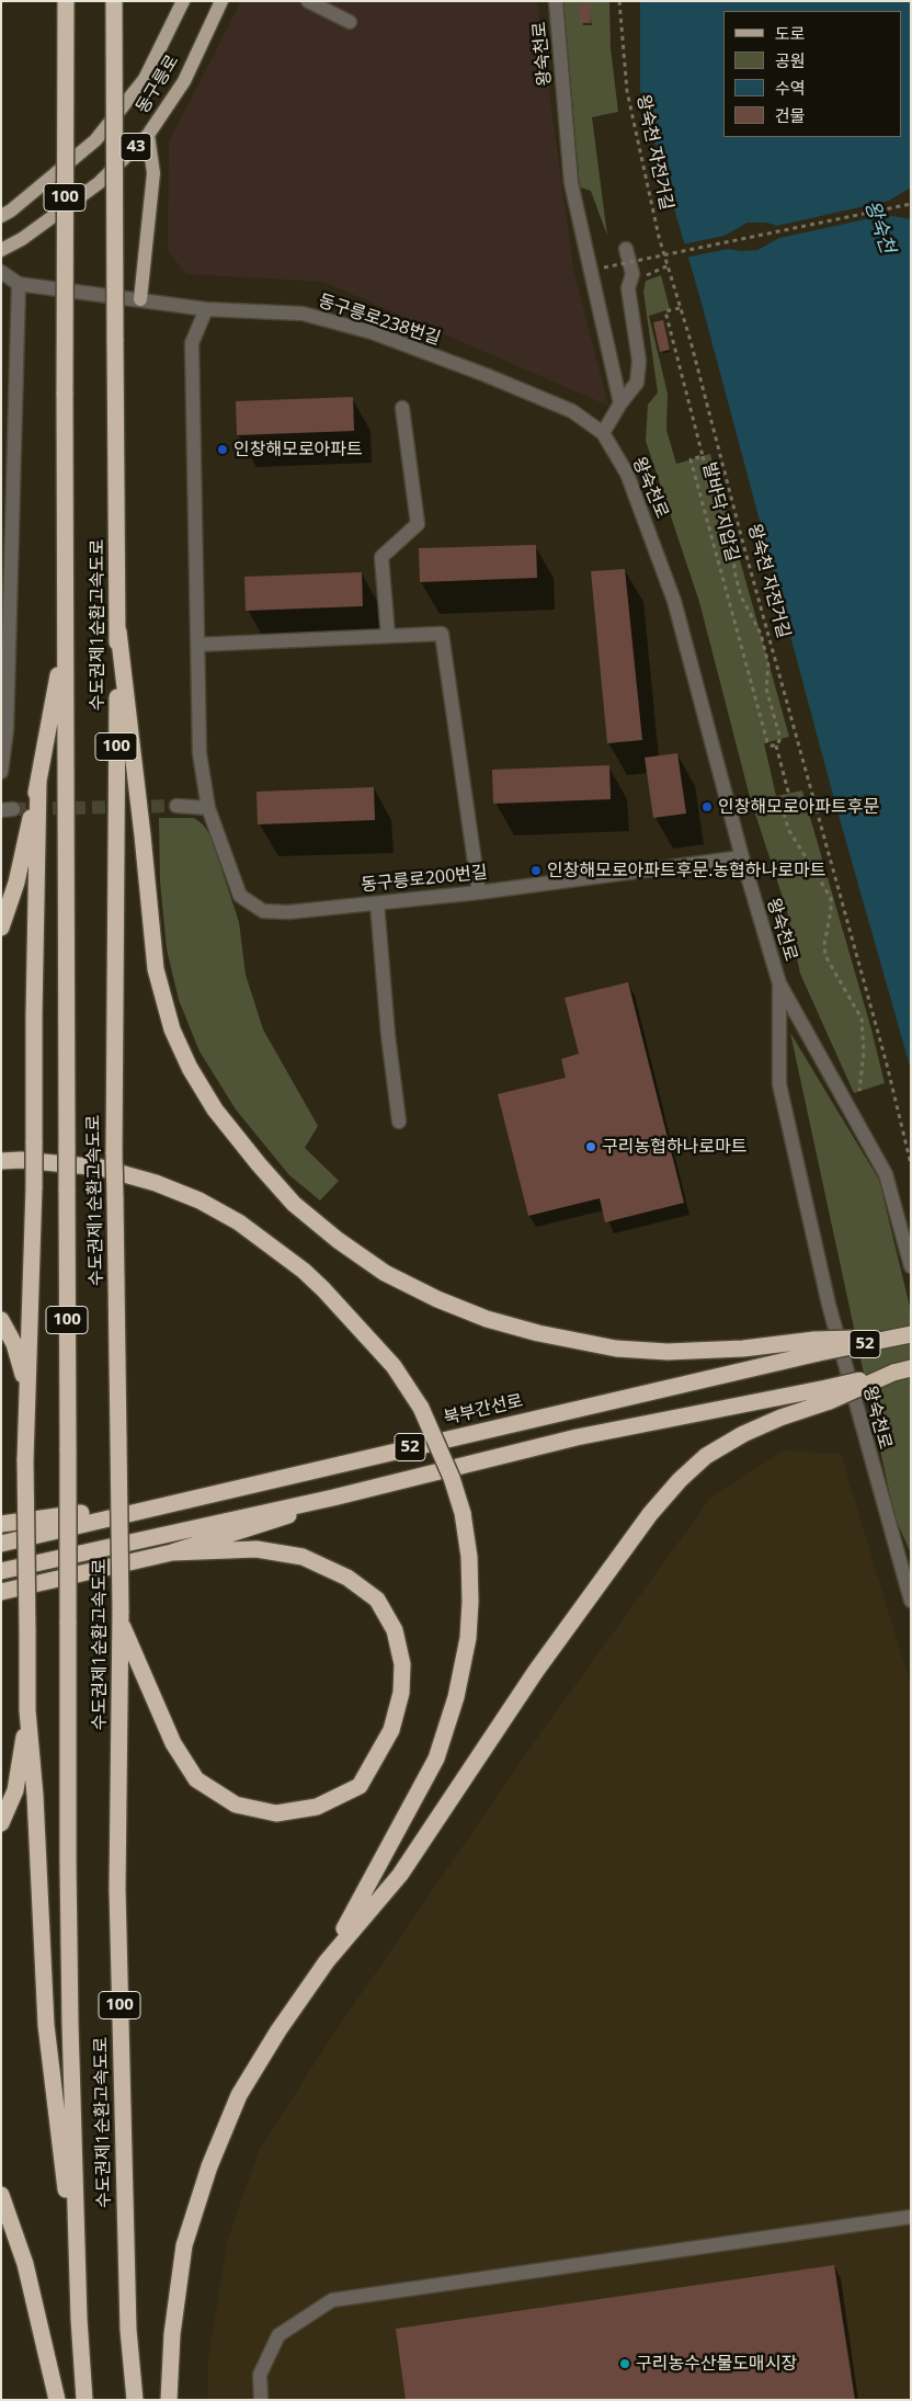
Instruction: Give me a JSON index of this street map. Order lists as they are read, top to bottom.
{
  "streets": {
    "highway": [
      "100",
      "수도권제1순환고속도로",
      "52",
      "북부간선로"
    ],
    "main road": ["동구릉로", "43"],
    "street": ["왕숙천로", "동구릉로238번길", "동구릉로200번길"],
    "path": ["왕숙천 자전거길", "발바닥 지압길"]
  },
  "crossings": [
    ["왕숙천로", "동구릉로238번길"],
    ["왕숙천로", "동구릉로200번길"],
    ["동구릉로238번길", "동구릉로200번길"]
  ],
  "water": ["왕숙천"],
  "places": [
    "인창해모로아파트",
    "인창해모로아파트후문",
    "인창해모로아파트후문.농협하나로마트",
    "구리농협하나로마트",
    "구리농수산물도매시장"
  ],
  "legend": [
    "도로",
    "공원",
    "수역",
    "건물"
  ]
}
